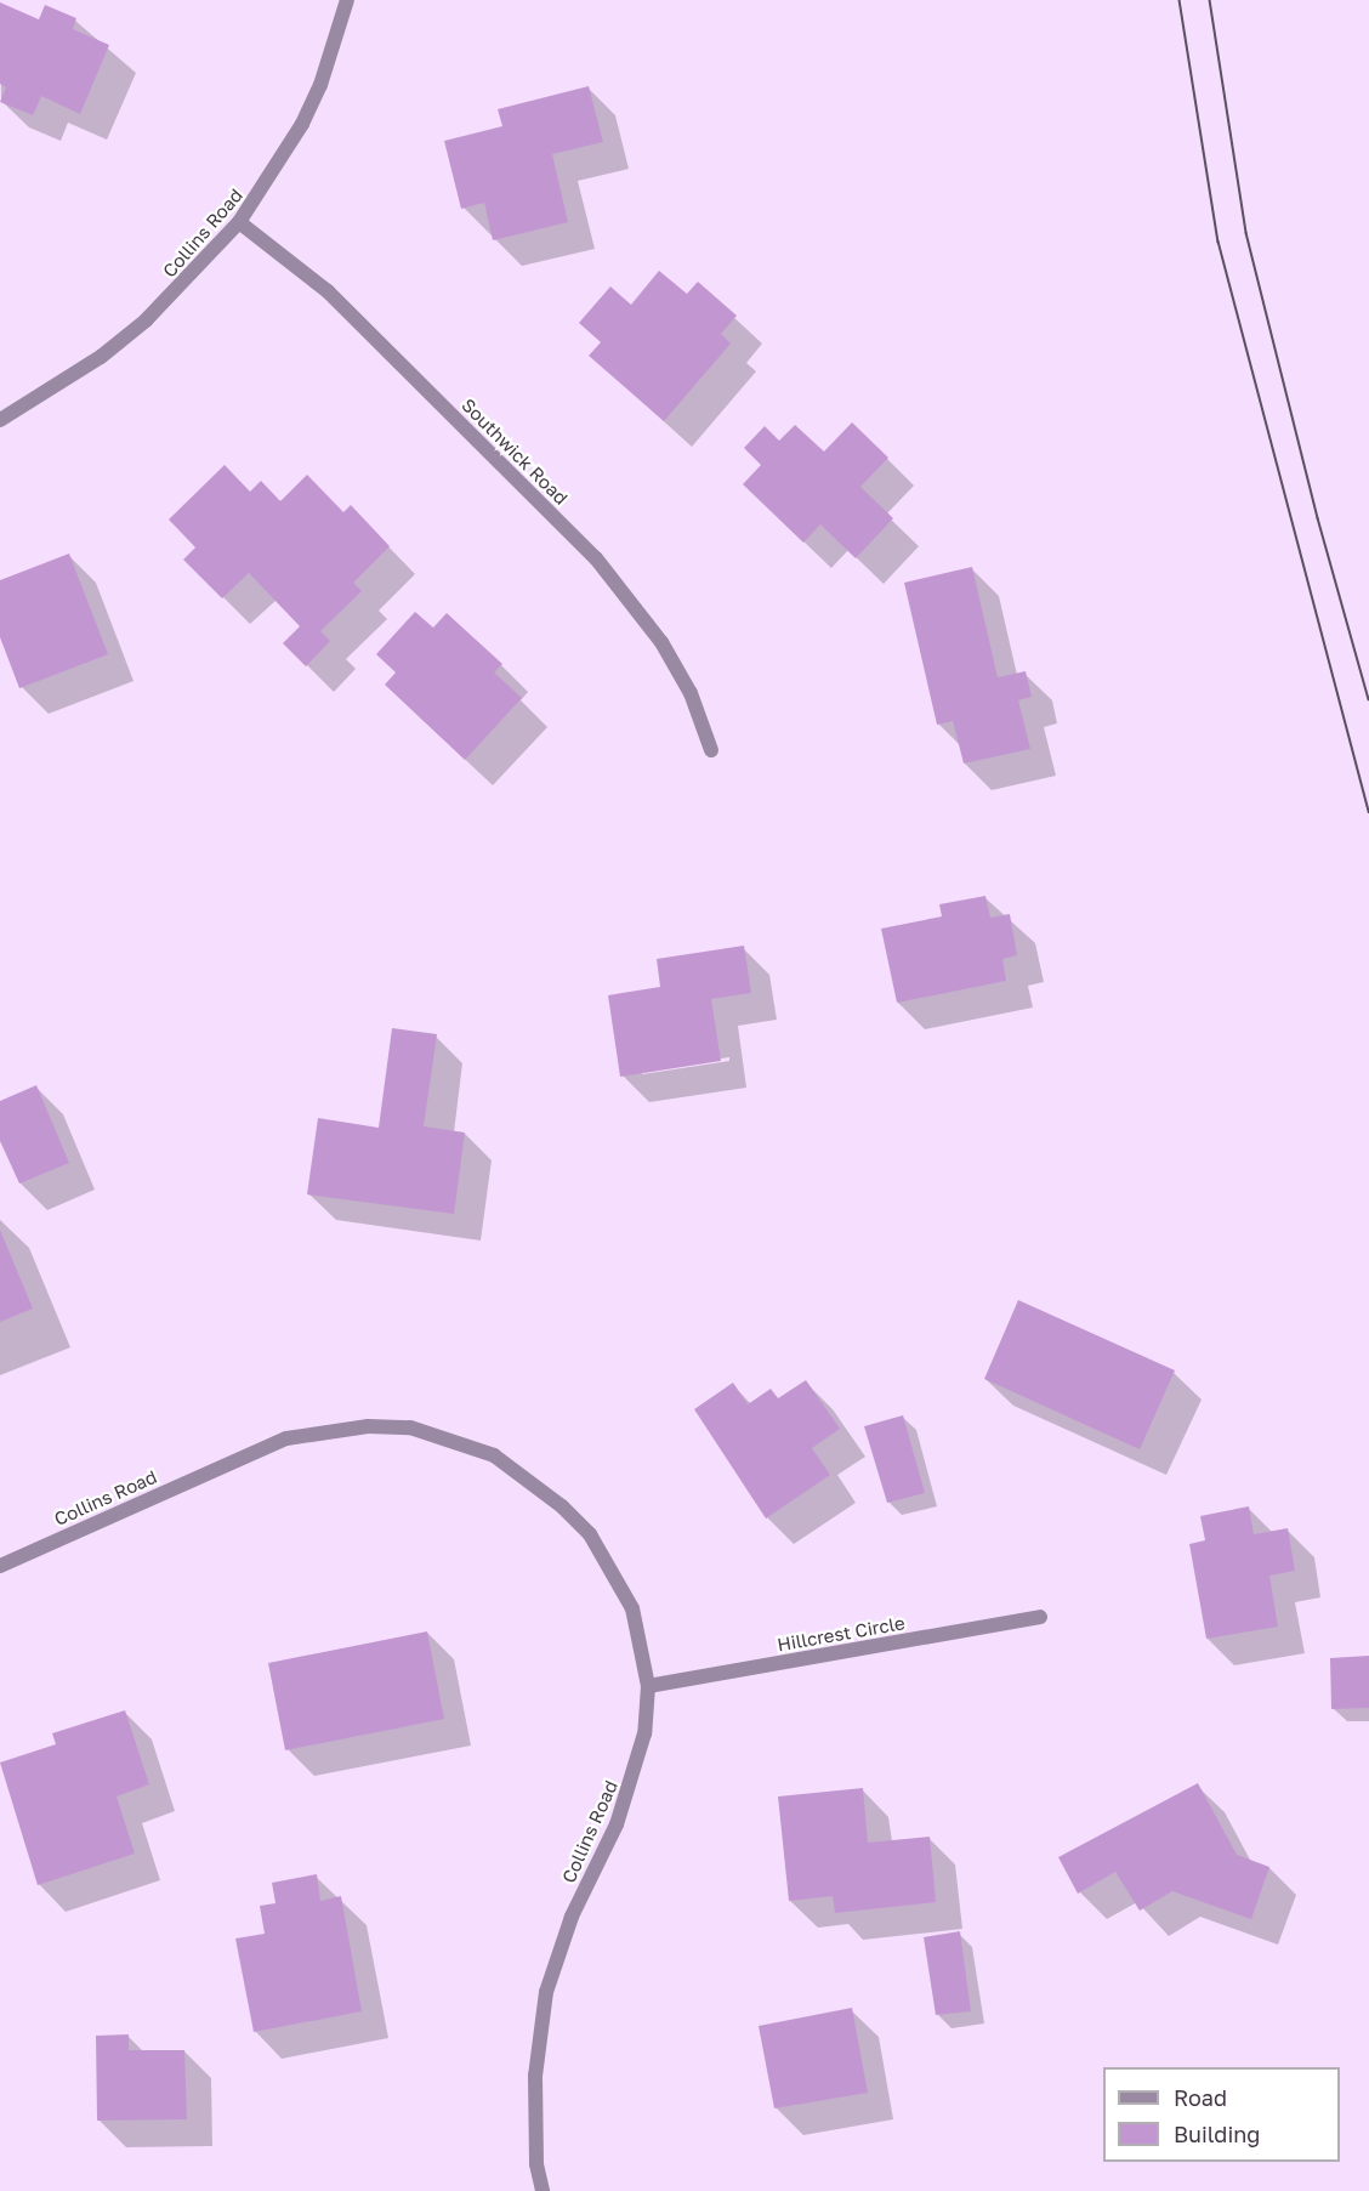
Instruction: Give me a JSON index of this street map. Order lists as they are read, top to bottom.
{
  "streets": {
    "street": ["Collins Road", "Southwick Road", "Hillcrest Circle"]
  },
  "crossings": [
    ["Collins Road", "Southwick Road"],
    ["Collins Road", "Hillcrest Circle"]
  ],
  "legend": ["Road", "Building"]
}
